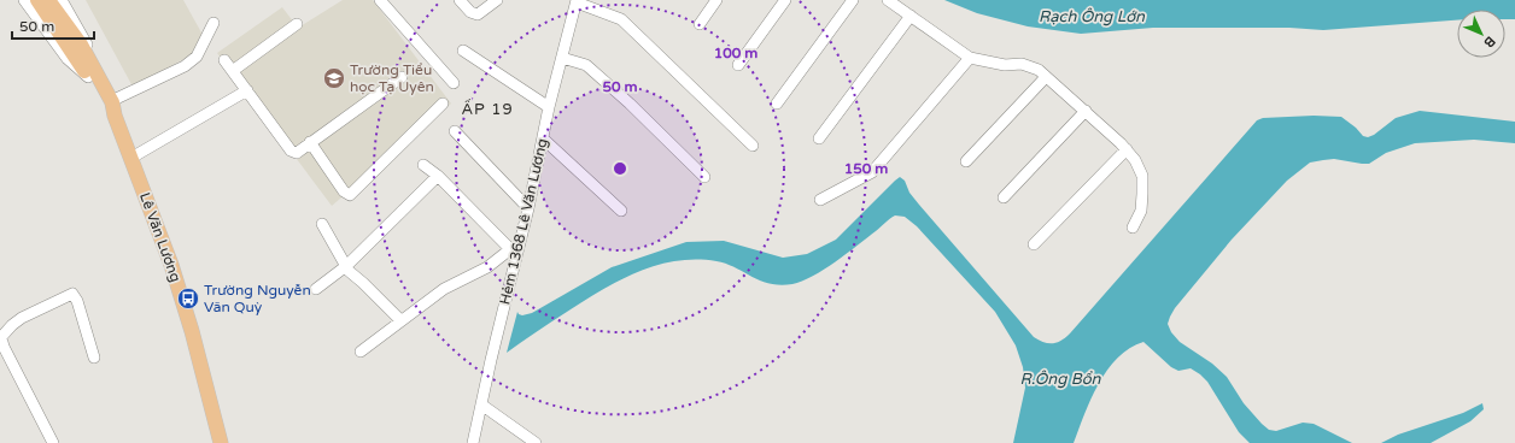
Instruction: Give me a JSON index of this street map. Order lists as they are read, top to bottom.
{
  "streets": {
    "main road": ["Lê Văn Lương"],
    "street": ["Hẻm 1368 Lê Văn Lương"]
  },
  "districts": ["ẤP 19"],
  "water": ["Rạch Ông Lớn", "R.Ông Bổn"],
  "places": {
    "school or university": ["Trường Tiểu học Tạ Uyên"],
    "bus stop": ["Trường Nguyễn Văn Quỳ"]
  },
  "scale_bar": "50 m",
  "north": "bottom right",
  "rings": ["100 m", "50 m", "150 m"]
}
